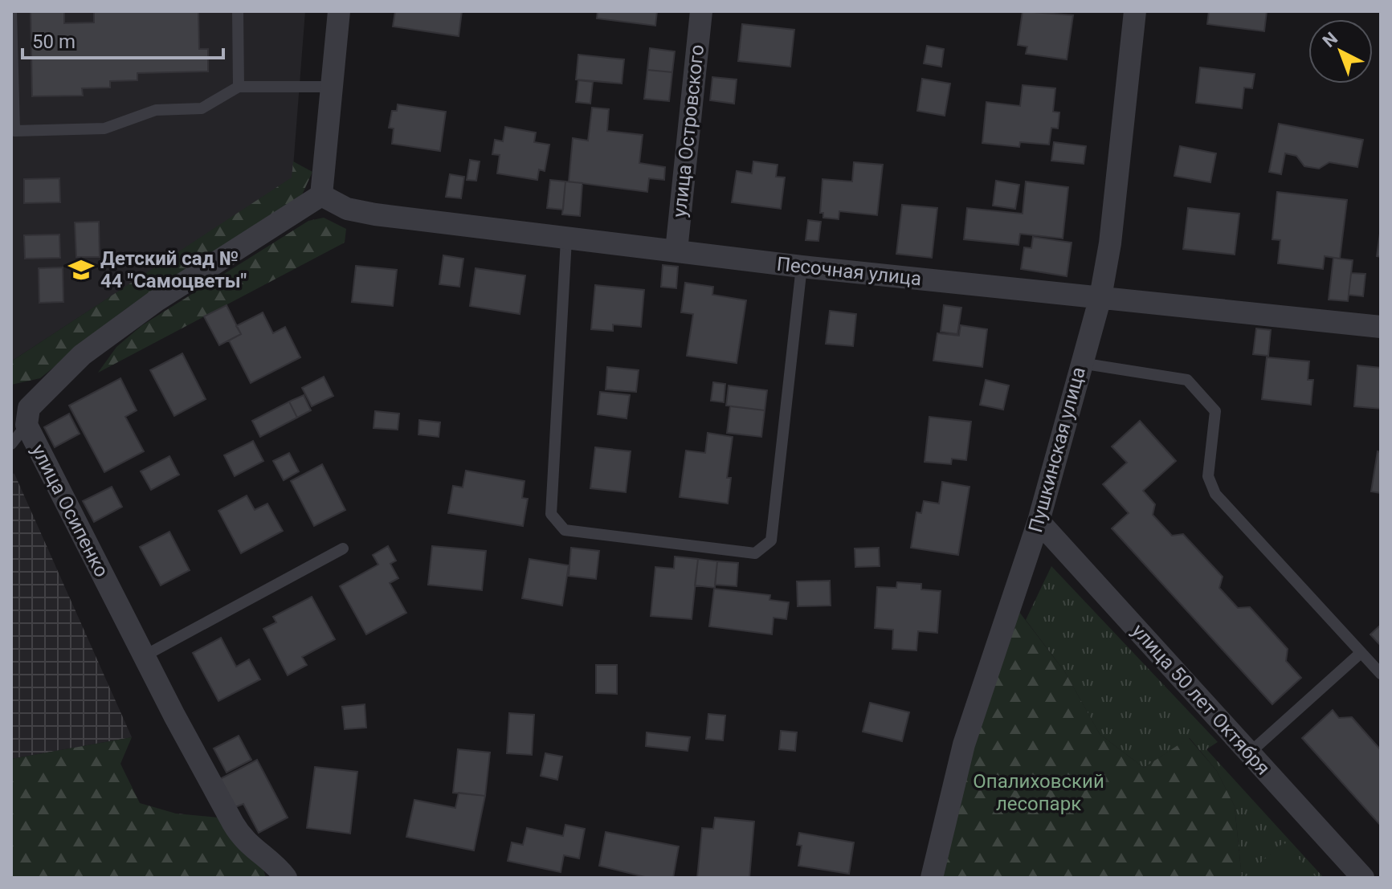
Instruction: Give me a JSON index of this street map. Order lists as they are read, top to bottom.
{
  "streets": {
    "street": [
      "улица Островского",
      "Песочная улица",
      "Пушкинская улица",
      "улица Осипенко",
      "улица 50 лет Октября"
    ]
  },
  "crossings": [
    ["улица Островского", "Песочная улица"],
    ["Песочная улица", "Пушкинская улица"],
    ["Песочная улица", "улица Осипенко"],
    ["Пушкинская улица", "улица 50 лет Октября"]
  ],
  "parks": ["Опалиховский лесопарк"],
  "places": {
    "school or university": ["Детский сад № 44 \"Самоцветы\""]
  },
  "scale_bar": "50 m",
  "north": "top left"
}
